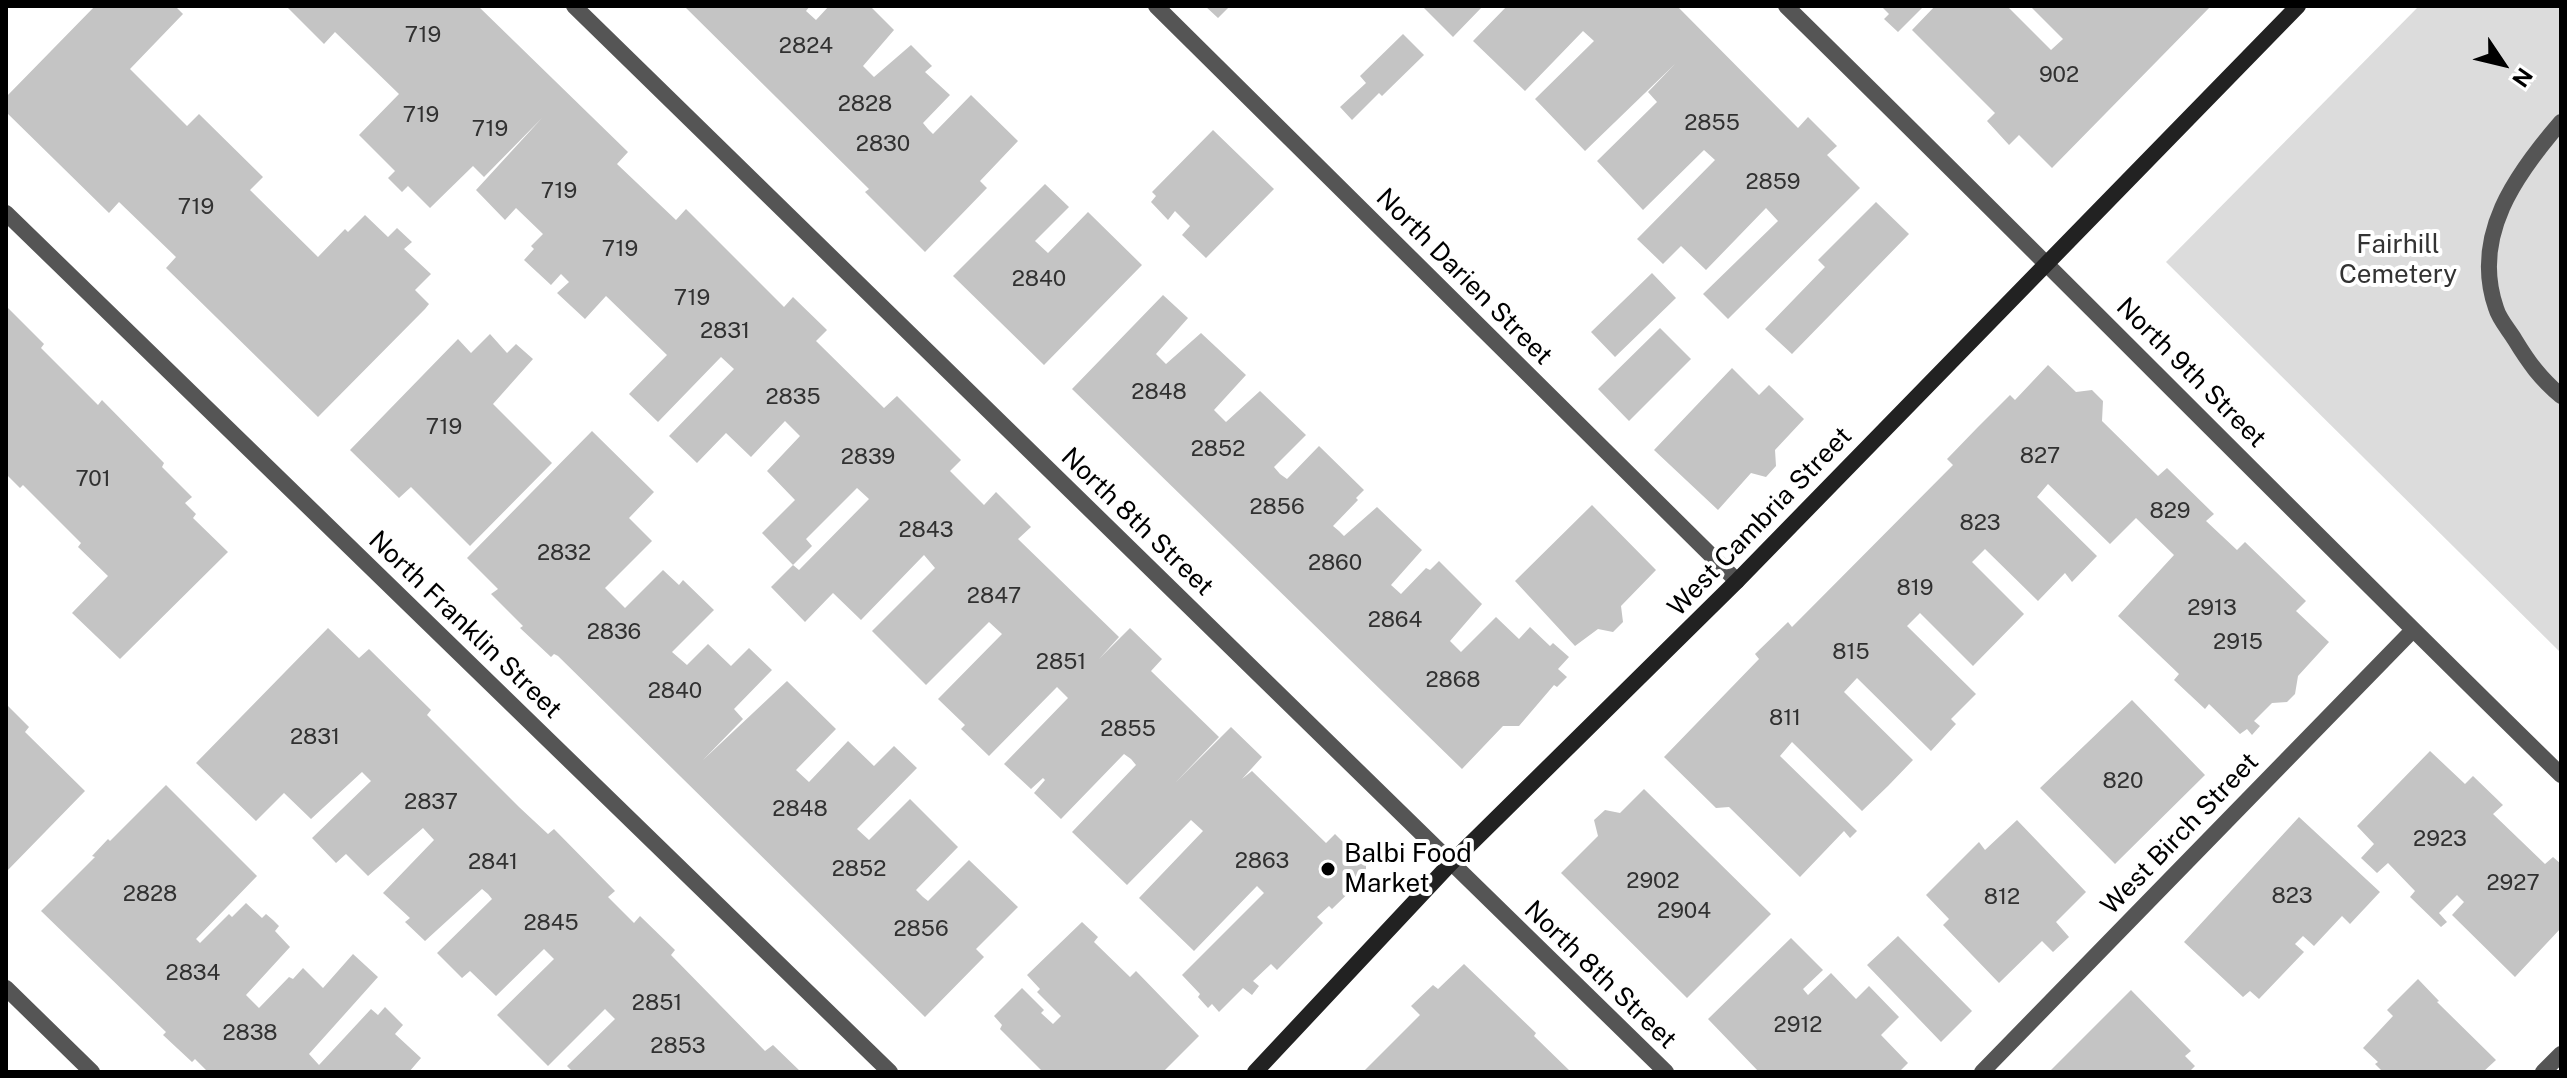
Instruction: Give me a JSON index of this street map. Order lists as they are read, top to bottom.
{
  "streets": {
    "street": [
      "North Darien Street",
      "North 9th Street",
      "North 8th Street",
      "West Cambria Street",
      "North Franklin Street",
      "West Birch Street"
    ]
  },
  "crossings": [
    ["North Darien Street", "West Cambria Street"],
    ["North 9th Street", "West Cambria Street"],
    ["North 9th Street", "West Birch Street"],
    ["North 8th Street", "West Cambria Street"]
  ],
  "parks": ["Fairhill Cemetery"],
  "places": ["Balbi Food Market"],
  "house_numbers": [
    "719",
    "2824",
    "902",
    "2828",
    "719",
    "2855",
    "719",
    "2830",
    "2859",
    "719",
    "719",
    "719",
    "2840",
    "719",
    "2831",
    "2848",
    "2835",
    "719",
    "2852",
    "827",
    "2839",
    "701",
    "2856",
    "829",
    "823",
    "2843",
    "2832",
    "2860",
    "819",
    "2847",
    "2913",
    "2864",
    "2836",
    "2915",
    "815",
    "2851",
    "2868",
    "2840",
    "811",
    "2855",
    "2831",
    "820",
    "2837",
    "2848",
    "2923",
    "2863",
    "2841",
    "2852",
    "2902",
    "2927",
    "2828",
    "823",
    "812",
    "2904",
    "2845",
    "2856",
    "2834",
    "2851",
    "2912",
    "2838",
    "2853"
  ],
  "north": "bottom right"
}
